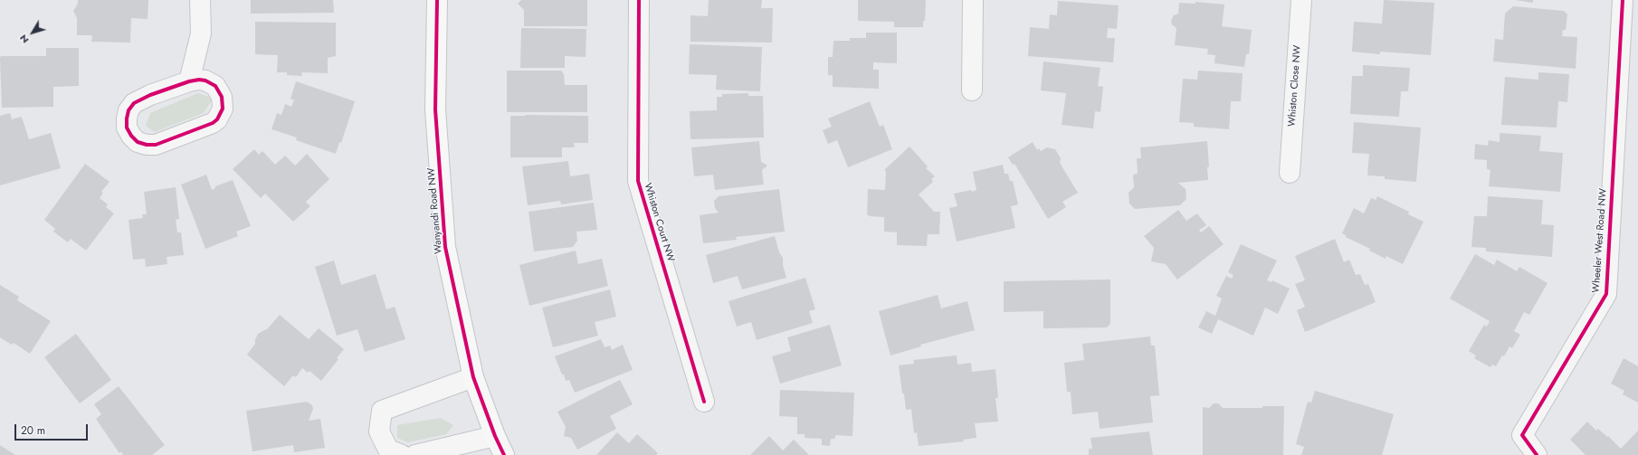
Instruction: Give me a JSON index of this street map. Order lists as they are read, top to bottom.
{
  "streets": {
    "street": [
      "Whiston Close NW",
      "Wanyandi Road NW",
      "Whiston Court NW",
      "Wheeler West Road NW"
    ]
  },
  "scale_bar": "20 m",
  "north": "bottom left"
}
